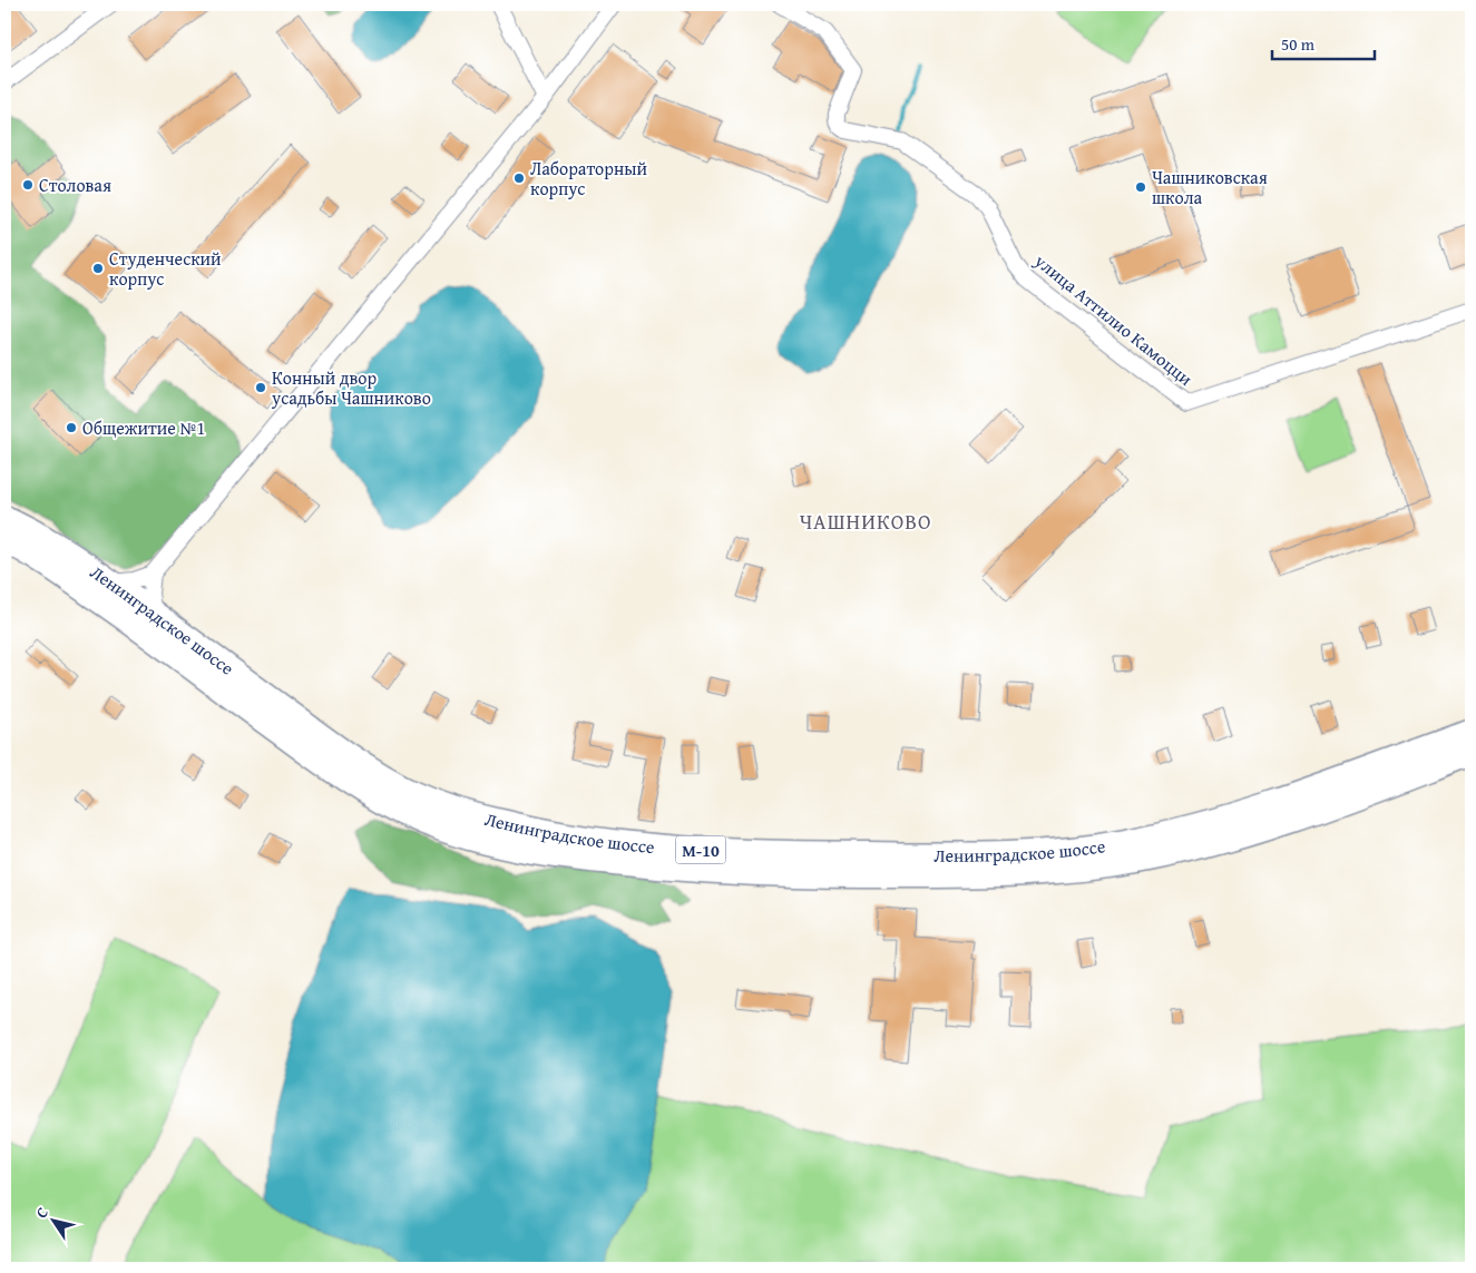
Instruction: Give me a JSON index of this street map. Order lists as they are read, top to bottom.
{
  "streets": {
    "highway": ["Ленинградское шоссе", "М-10"],
    "street": ["улица Аттилио Камоцци"]
  },
  "districts": ["ЧАШНИКОВО"],
  "places": [
    "Лабораторный корпус",
    "Столовая",
    "Чашниковская школа",
    "Студенческий корпус",
    "Конный двор усадьбы Чашниково",
    "Общежитие №1"
  ],
  "scale_bar": "50 m",
  "north": "top left"
}
